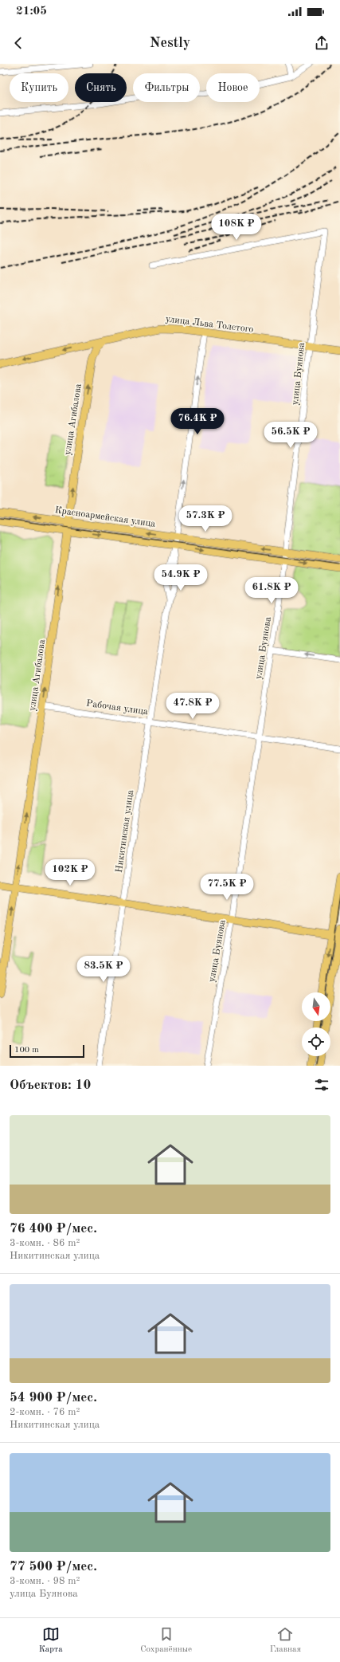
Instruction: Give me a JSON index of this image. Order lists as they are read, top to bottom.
{
  "streets": {
    "main road": ["улица Льва Толстого", "улица Агибалова", "Красноармейская улица"],
    "street": ["улица Буянова", "Рабочая улица", "Никитинская улица"]
  },
  "crossings": [
    ["улица Льва Толстого", "улица Буянова"],
    ["улица Льва Толстого", "улица Агибалова"],
    ["улица Буянова", "Красноармейская улица"],
    ["улица Буянова", "Рабочая улица"],
    ["улица Агибалова", "Красноармейская улица"],
    ["улица Агибалова", "Рабочая улица"],
    ["Рабочая улица", "Никитинская улица"]
  ],
  "one_way": ["улица Агибалова"],
  "scale_bar": "100 m",
  "north": "bottom",
  "page": {
    "status": "21:05",
    "header": "Nestly",
    "chip": [
      "Купить",
      "Снять",
      "Фильтры",
      "Новое"
    ],
    "price": [
      "108K ₽",
      "76.4K ₽",
      "56.5K ₽",
      "57.3K ₽",
      "54.9K ₽",
      "61.8K ₽",
      "47.8K ₽",
      "102K ₽",
      "77.5K ₽",
      "83.5K ₽"
    ],
    "scale": "100 m",
    "heading": "Объектов: 10",
    "list": [
      {
        "name": "76 400 ₽/мес.",
        "note": "3-комн. · 86 m² · Никитинская улица"
      },
      {
        "name": "54 900 ₽/мес.",
        "note": "2-комн. · 76 m² · Никитинская улица"
      },
      {
        "name": "77 500 ₽/мес.",
        "note": "3-комн. · 98 m² · улица Буянова"
      }
    ],
    "tabs": ["Карта", "Сохранённые", "Главная"]
  }
}
